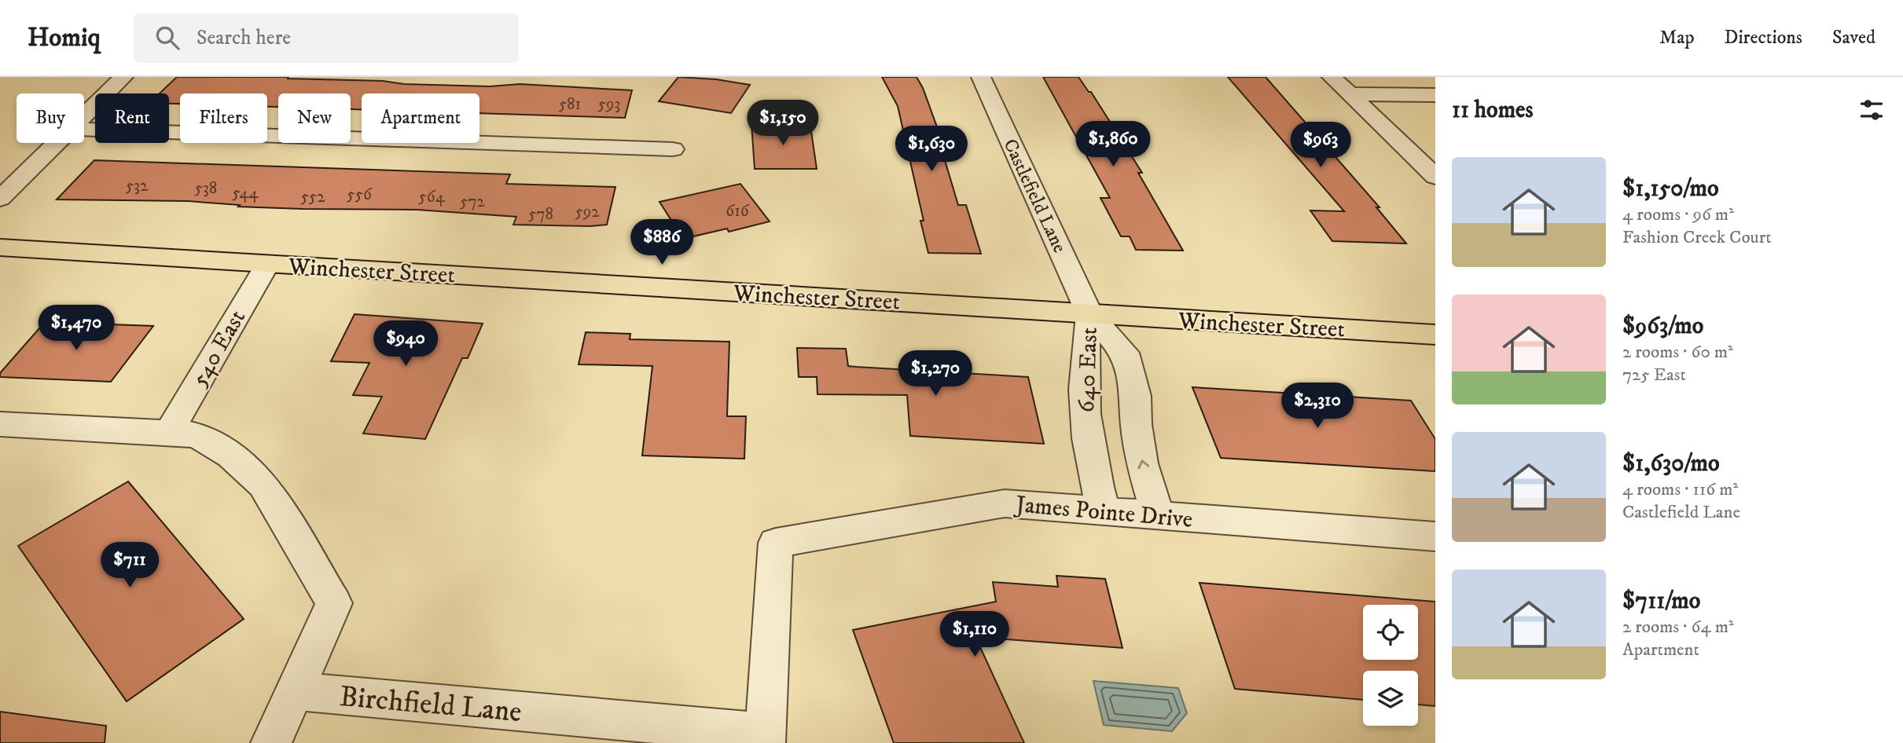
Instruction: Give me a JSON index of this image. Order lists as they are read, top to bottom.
{
  "streets": {
    "main road": ["Winchester Street"],
    "street": [
      "Castlefield Lane",
      "540 East",
      "640 East",
      "James Pointe Drive",
      "Birchfield Lane"
    ]
  },
  "crossings": [
    ["Castlefield Lane", "Winchester Street"],
    ["Castlefield Lane", "640 East"],
    ["Winchester Street", "540 East"],
    ["Winchester Street", "640 East"],
    ["640 East", "James Pointe Drive"],
    ["James Pointe Drive", "Birchfield Lane"]
  ],
  "house_numbers": [
    "581",
    "593",
    "532",
    "538",
    "544",
    "556",
    "552",
    "564",
    "572",
    "616",
    "592",
    "578"
  ],
  "page": {
    "header": "Homiq",
    "search": "Search here",
    "nav": ["Map", "Directions", "Saved"],
    "heading": "11 homes",
    "chip": [
      "Buy",
      "Rent",
      "Filters",
      "New",
      "Apartment"
    ],
    "price": [
      "$1,150",
      "$1,860",
      "$963",
      "$1,630",
      "$886",
      "$1,470",
      "$940",
      "$1,270",
      "$2,310",
      "$711",
      "$1,110"
    ],
    "list": [
      {
        "name": "$1,150/mo",
        "note": "4 rooms · 96 m² · Fashion Creek Court"
      },
      {
        "name": "$963/mo",
        "note": "2 rooms · 60 m² · 725 East"
      },
      {
        "name": "$1,630/mo",
        "note": "4 rooms · 116 m² · Castlefield Lane"
      },
      {
        "name": "$711/mo",
        "note": "2 rooms · 64 m² · Apartment"
      }
    ]
  }
}
